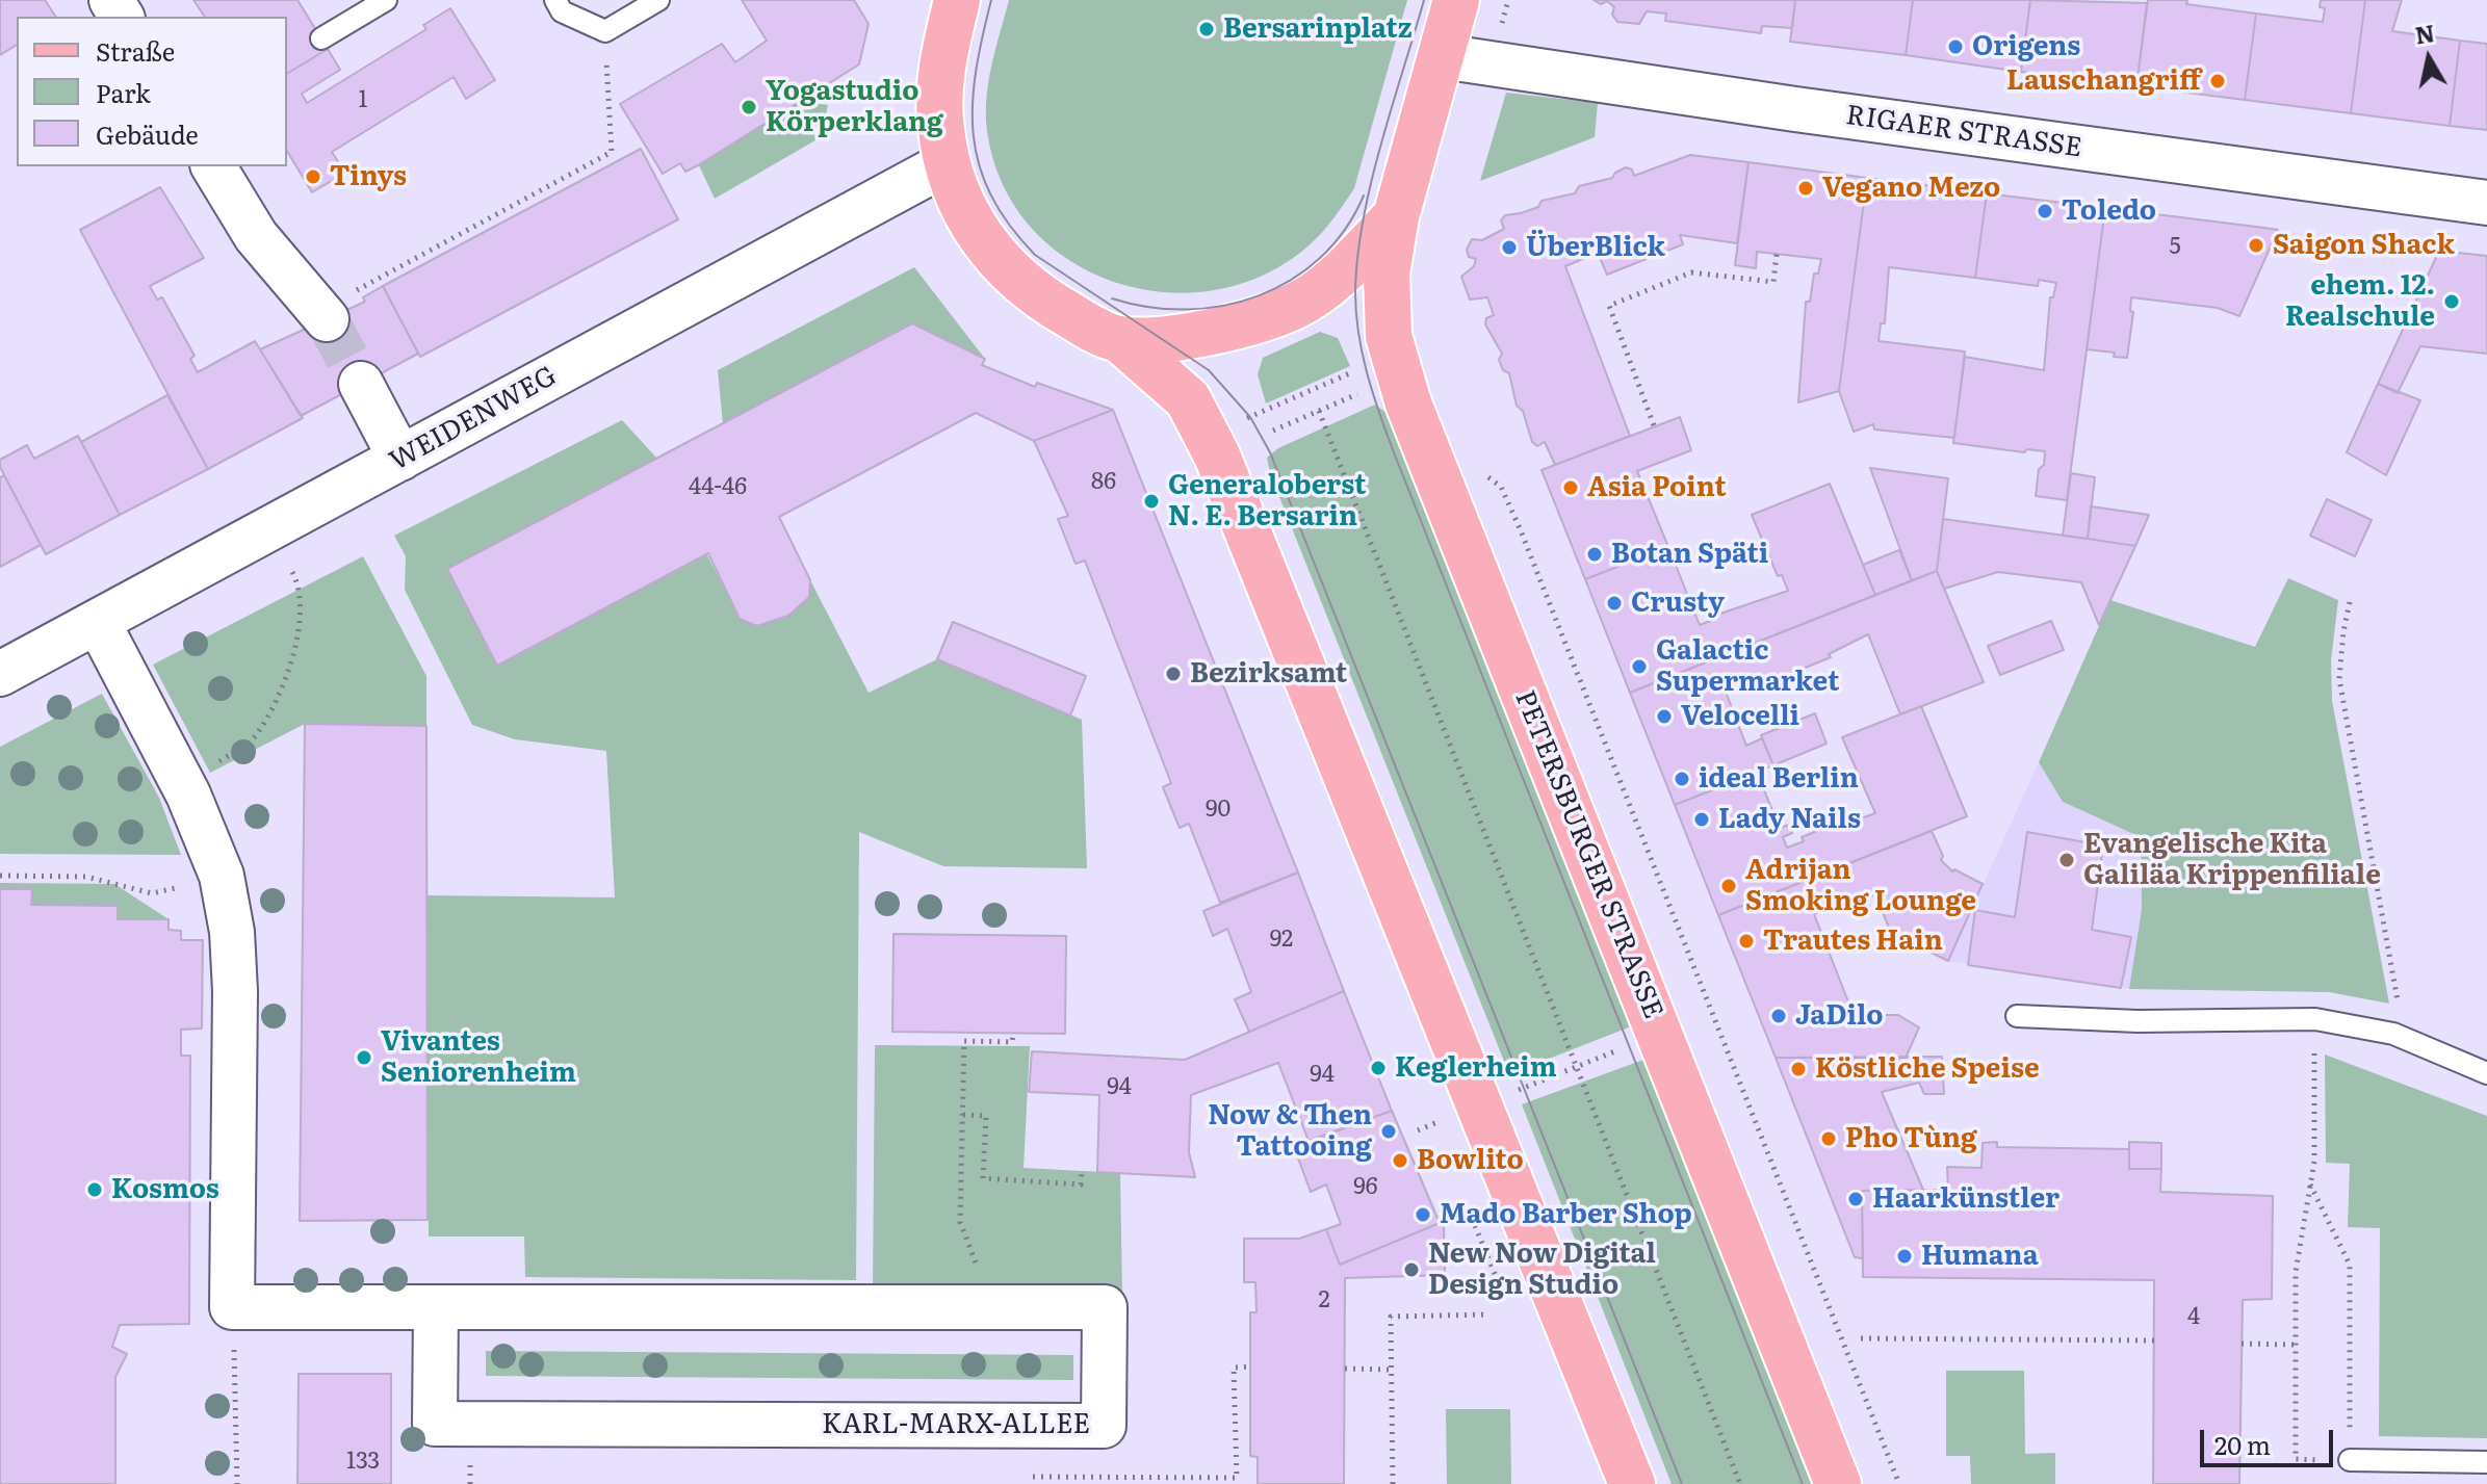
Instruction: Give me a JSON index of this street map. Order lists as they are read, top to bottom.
{
  "streets": {
    "main road": ["PETERSBURGER STRASSE"],
    "street": ["RIGAER STRASSE", "WEIDENWEG", "KARL-MARX-ALLEE"]
  },
  "places": [
    "Bersarinplatz",
    "Origens",
    "Lauschangriff",
    "Yogastudio Körperklang",
    "Tinys",
    "Vegano Mezo",
    "Toledo",
    "Saigon Shack",
    "ÜberBlick",
    "ehem. 12. Realschule",
    "Asia Point",
    "Generaloberst N. E. Bersarin",
    "Botan Späti",
    "Crusty",
    "Galactic Supermarket",
    "Bezirksamt",
    "Velocelli",
    "ideal Berlin",
    "Lady Nails",
    "Evangelische Kita Galiläa Krippenfiliale",
    "Adrijan Smoking Lounge",
    "Trautes Hain",
    "JaDilo",
    "Vivantes Seniorenheim",
    "Keglerheim",
    "Köstliche Speise",
    "Now & Then Tattooing",
    "Pho Tùng",
    "Bowlito",
    "Kosmos",
    "Haarkünstler",
    "Mado Barber Shop",
    "Humana",
    "New Now Digital Design Studio"
  ],
  "house_numbers": [
    "1",
    "5",
    "86",
    "44-46",
    "90",
    "92",
    "94",
    "94",
    "96",
    "2",
    "4",
    "133"
  ],
  "legend": ["Straße", "Park", "Gebäude"],
  "scale_bar": "20 m",
  "north": "top"
}
